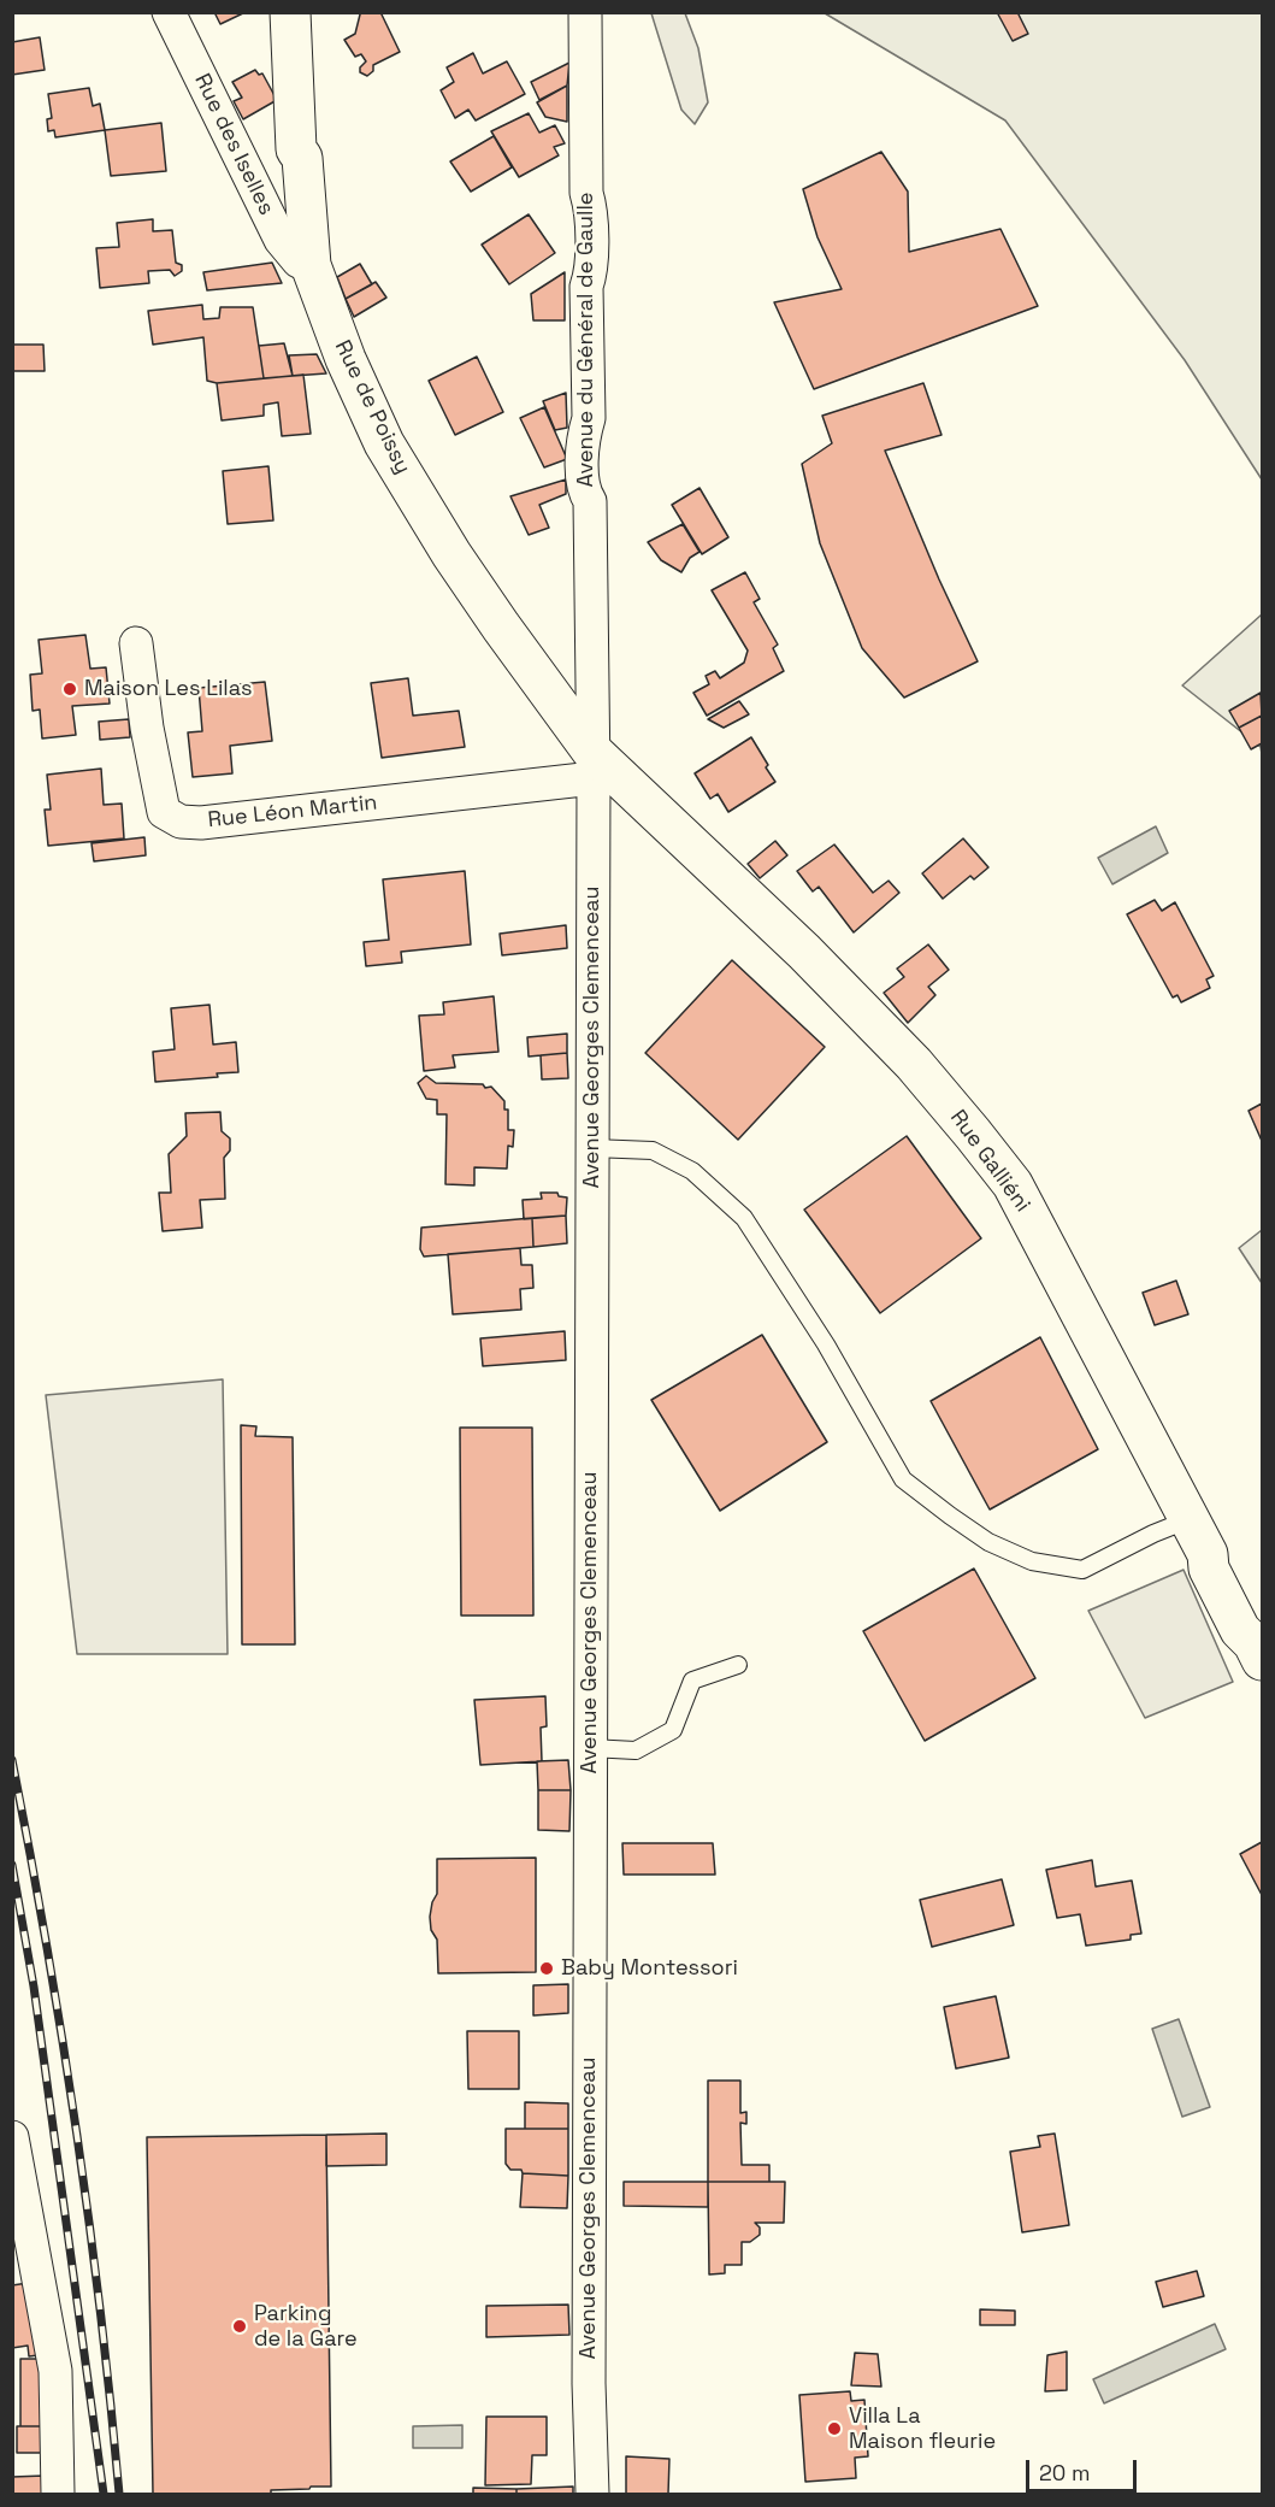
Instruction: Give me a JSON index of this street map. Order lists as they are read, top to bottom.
{
  "streets": {
    "street": [
      "Rue des Iselles",
      "Avenue du Général de Gaulle",
      "Rue de Poissy",
      "Rue Léon Martin",
      "Avenue Georges Clemenceau",
      "Rue Galliéni"
    ]
  },
  "crossings": [
    ["Rue des Iselles", "Rue de Poissy"],
    ["Avenue du Général de Gaulle", "Rue de Poissy"],
    ["Avenue du Général de Gaulle", "Rue Léon Martin"],
    ["Avenue du Général de Gaulle", "Avenue Georges Clemenceau"],
    ["Avenue du Général de Gaulle", "Rue Galliéni"],
    ["Rue de Poissy", "Rue Léon Martin"],
    ["Rue de Poissy", "Avenue Georges Clemenceau"],
    ["Rue de Poissy", "Rue Galliéni"],
    ["Rue Léon Martin", "Avenue Georges Clemenceau"],
    ["Rue Léon Martin", "Rue Galliéni"],
    ["Avenue Georges Clemenceau", "Rue Galliéni"]
  ],
  "places": [
    "Maison Les Lilas",
    "Baby Montessori",
    "Parking de la Gare",
    "Villa La Maison fleurie"
  ],
  "scale_bar": "20 m"
}
